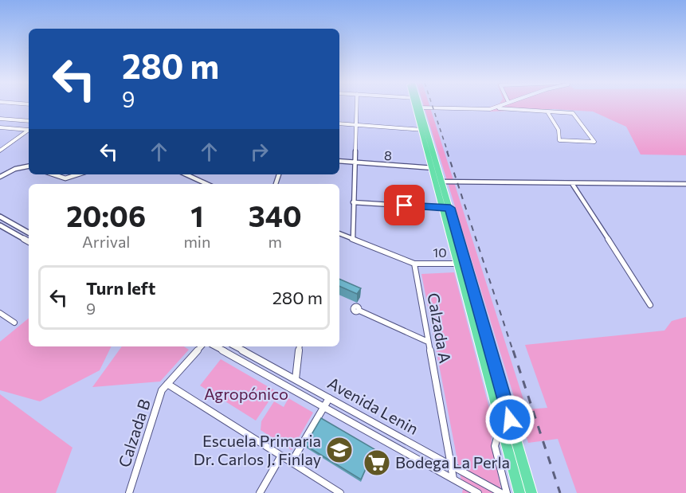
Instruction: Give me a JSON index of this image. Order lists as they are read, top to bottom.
{
  "streets": {
    "street": [
      "8",
      "10",
      "Calzada A",
      "Avenida Lenin",
      "Calzada B"
    ]
  },
  "crossings": [
    ["10", "Calzada A"],
    ["Calzada A", "Avenida Lenin"]
  ],
  "parks": ["Agropónico"],
  "places": {
    "school or university": ["Escuela Primaria Dr. Carlos J. Finlay"],
    "supermarket": ["Bodega La Perla"]
  },
  "page": {
    "turn": ["280 m", "9"],
    "eta": [
      "20:06",
      "Arrival",
      "1",
      "min",
      "340",
      "m"
    ],
    "list": [
      {
        "name": "Turn left",
        "note": "9",
        "value": "280 m"
      }
    ]
  }
}
